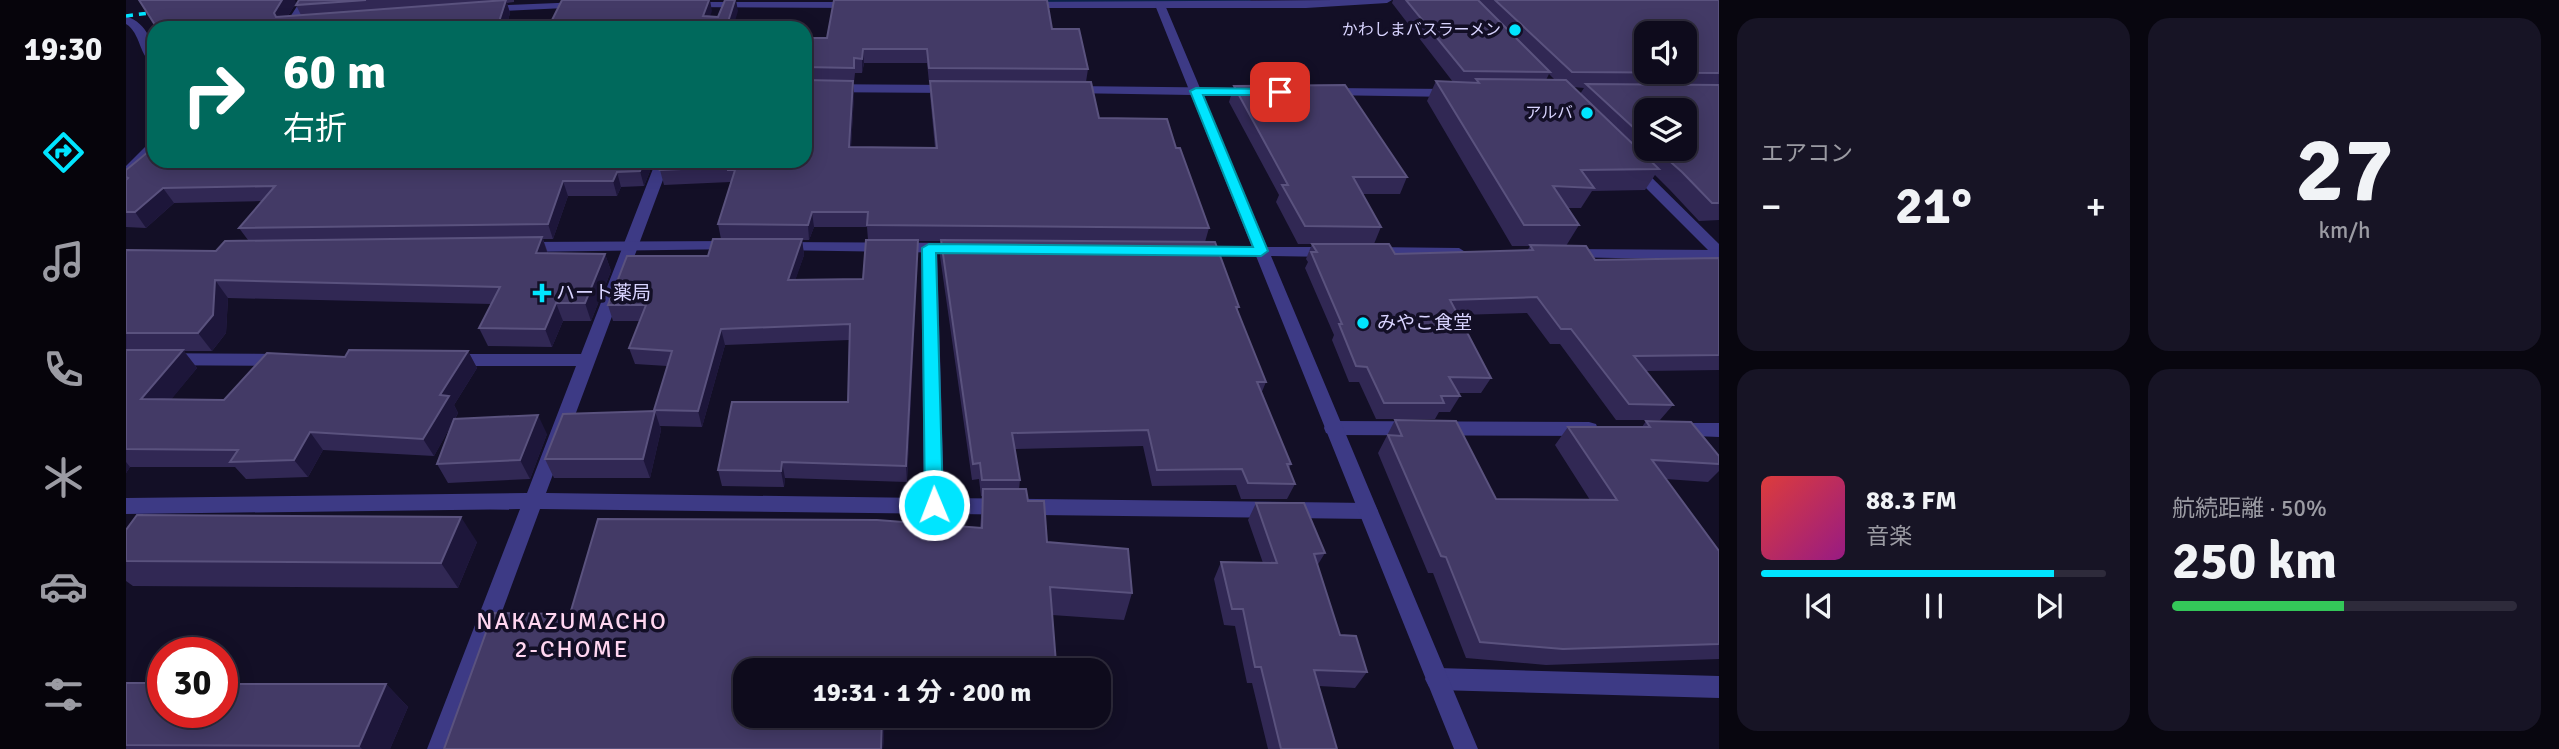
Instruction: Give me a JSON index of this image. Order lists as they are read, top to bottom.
{
  "districts": ["NAKAZUMACHO 2-CHOME"],
  "places": {
    "other": ["かわしまバスラーメン", "アルバ", "みやこ食堂"],
    "health": ["ハート薬局"]
  },
  "page": {
    "tabs": "19:30",
    "tile": [
      "エアコン",
      ["27", "km/h"],
      ["航続距離 · 50%", "250 km"]
    ],
    "turn": ["60 m", "右折"],
    "heat": ["−", "21°", "+"],
    "song": ["88.3 FM", "音楽"],
    "limit": "30",
    "trip": "19:31 · 1 分 · 200 m"
  }
}
